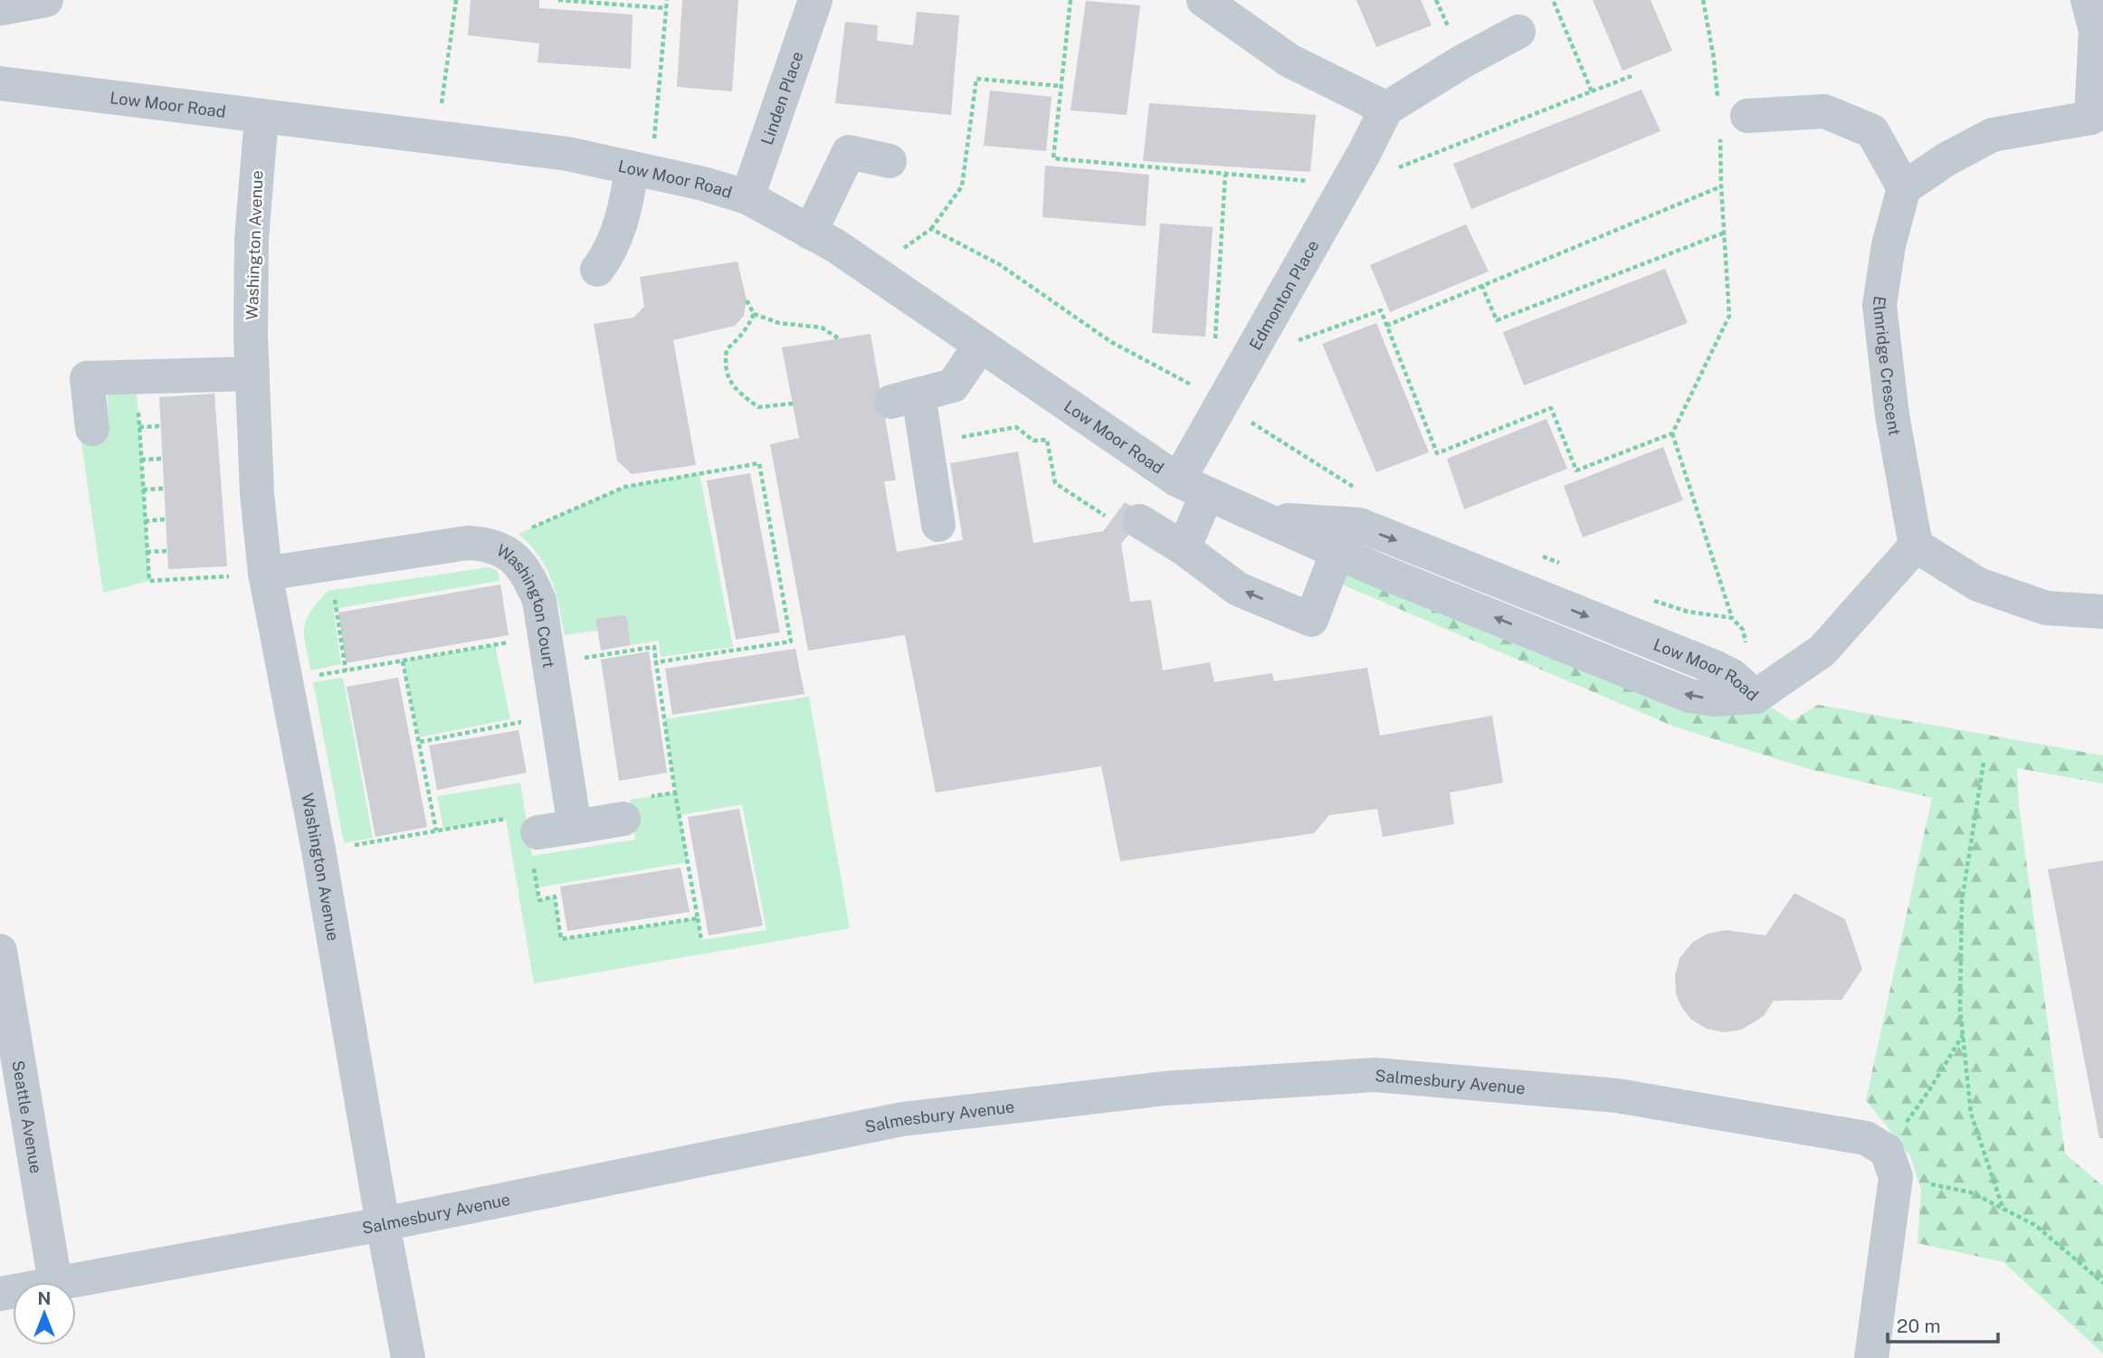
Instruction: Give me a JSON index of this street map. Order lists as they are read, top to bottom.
{
  "streets": {
    "street": [
      "Linden Place",
      "Low Moor Road",
      "Washington Avenue",
      "Edmonton Place",
      "Elmridge Crescent",
      "Washington Court",
      "Salmesbury Avenue",
      "Seattle Avenue"
    ]
  },
  "crossings": [
    ["Linden Place", "Low Moor Road"],
    ["Low Moor Road", "Washington Avenue"],
    ["Low Moor Road", "Edmonton Place"],
    ["Low Moor Road", "Elmridge Crescent"],
    ["Washington Avenue", "Washington Court"],
    ["Washington Avenue", "Salmesbury Avenue"]
  ],
  "scale_bar": "20 m",
  "north": "top"
}
